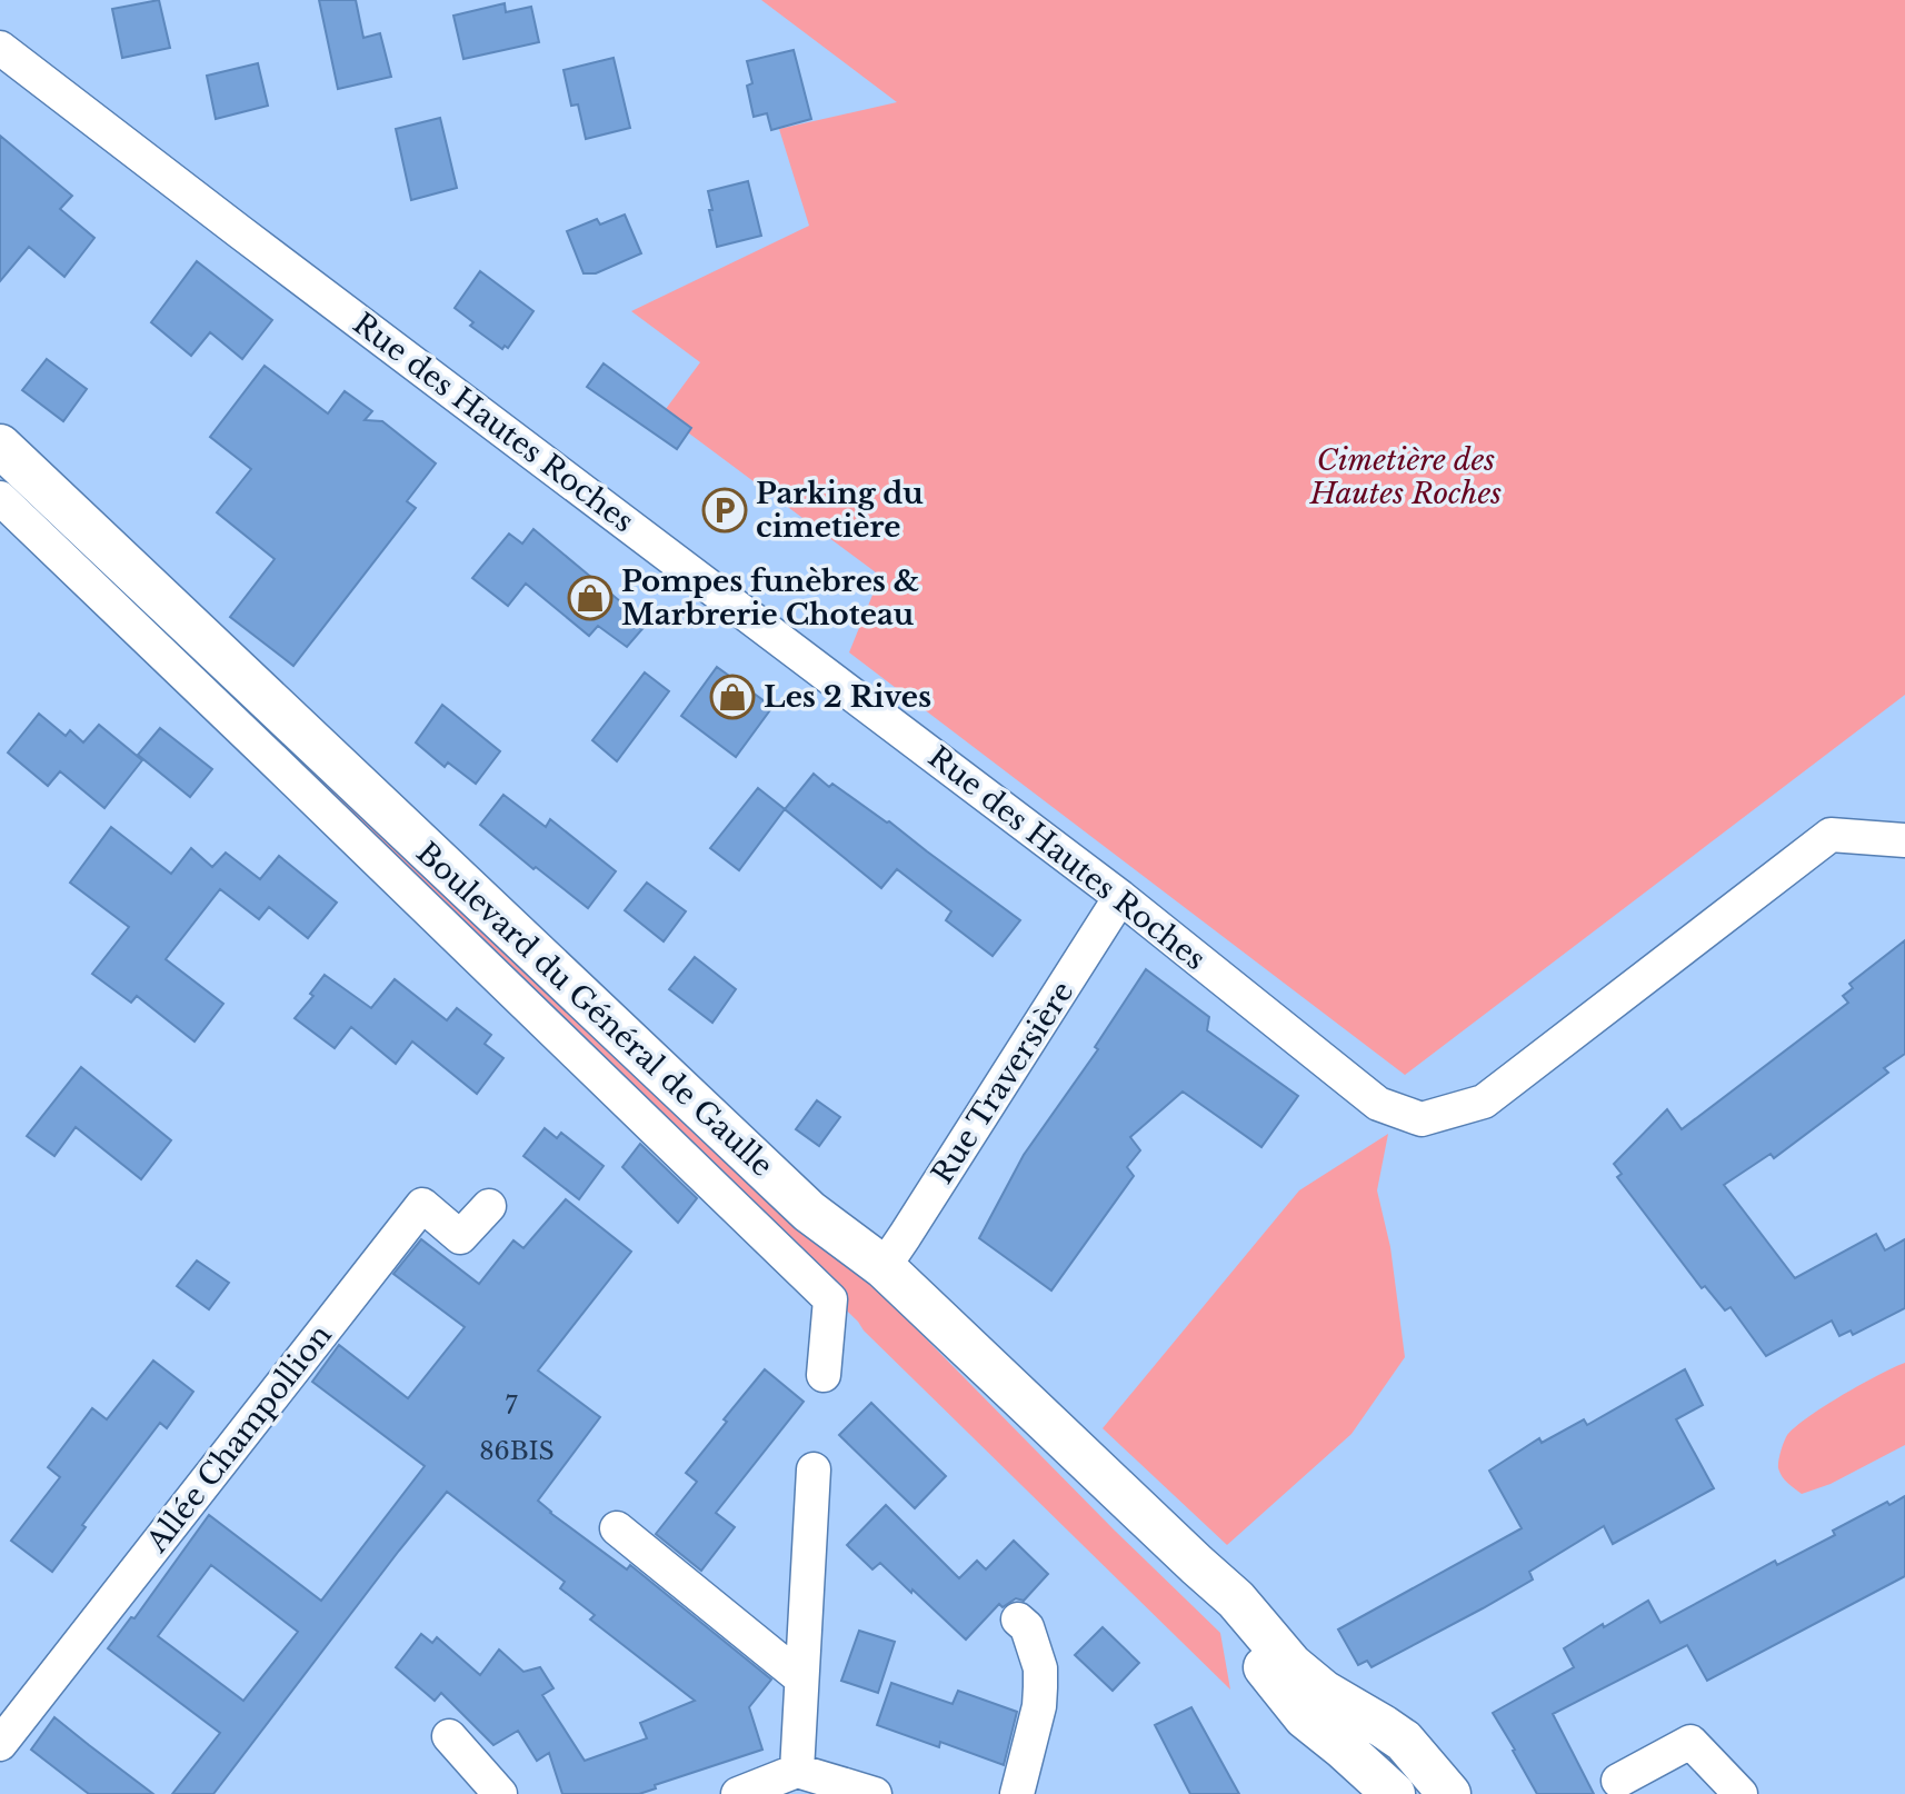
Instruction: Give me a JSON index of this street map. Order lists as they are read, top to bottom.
{
  "streets": {
    "street": [
      "Rue des Hautes Roches",
      "Boulevard du Général de Gaulle",
      "Rue Traversière",
      "Allée Champollion"
    ]
  },
  "crossings": [
    ["Rue des Hautes Roches", "Rue Traversière"],
    ["Boulevard du Général de Gaulle", "Rue Traversière"]
  ],
  "parks": ["Cimetière des Hautes Roches"],
  "places": {
    "parking": ["Parking du cimetière"],
    "shop": ["Pompes funèbres & Marbrerie Choteau", "Les 2 Rives"]
  },
  "house_numbers": ["7", "86BIS"]
}
